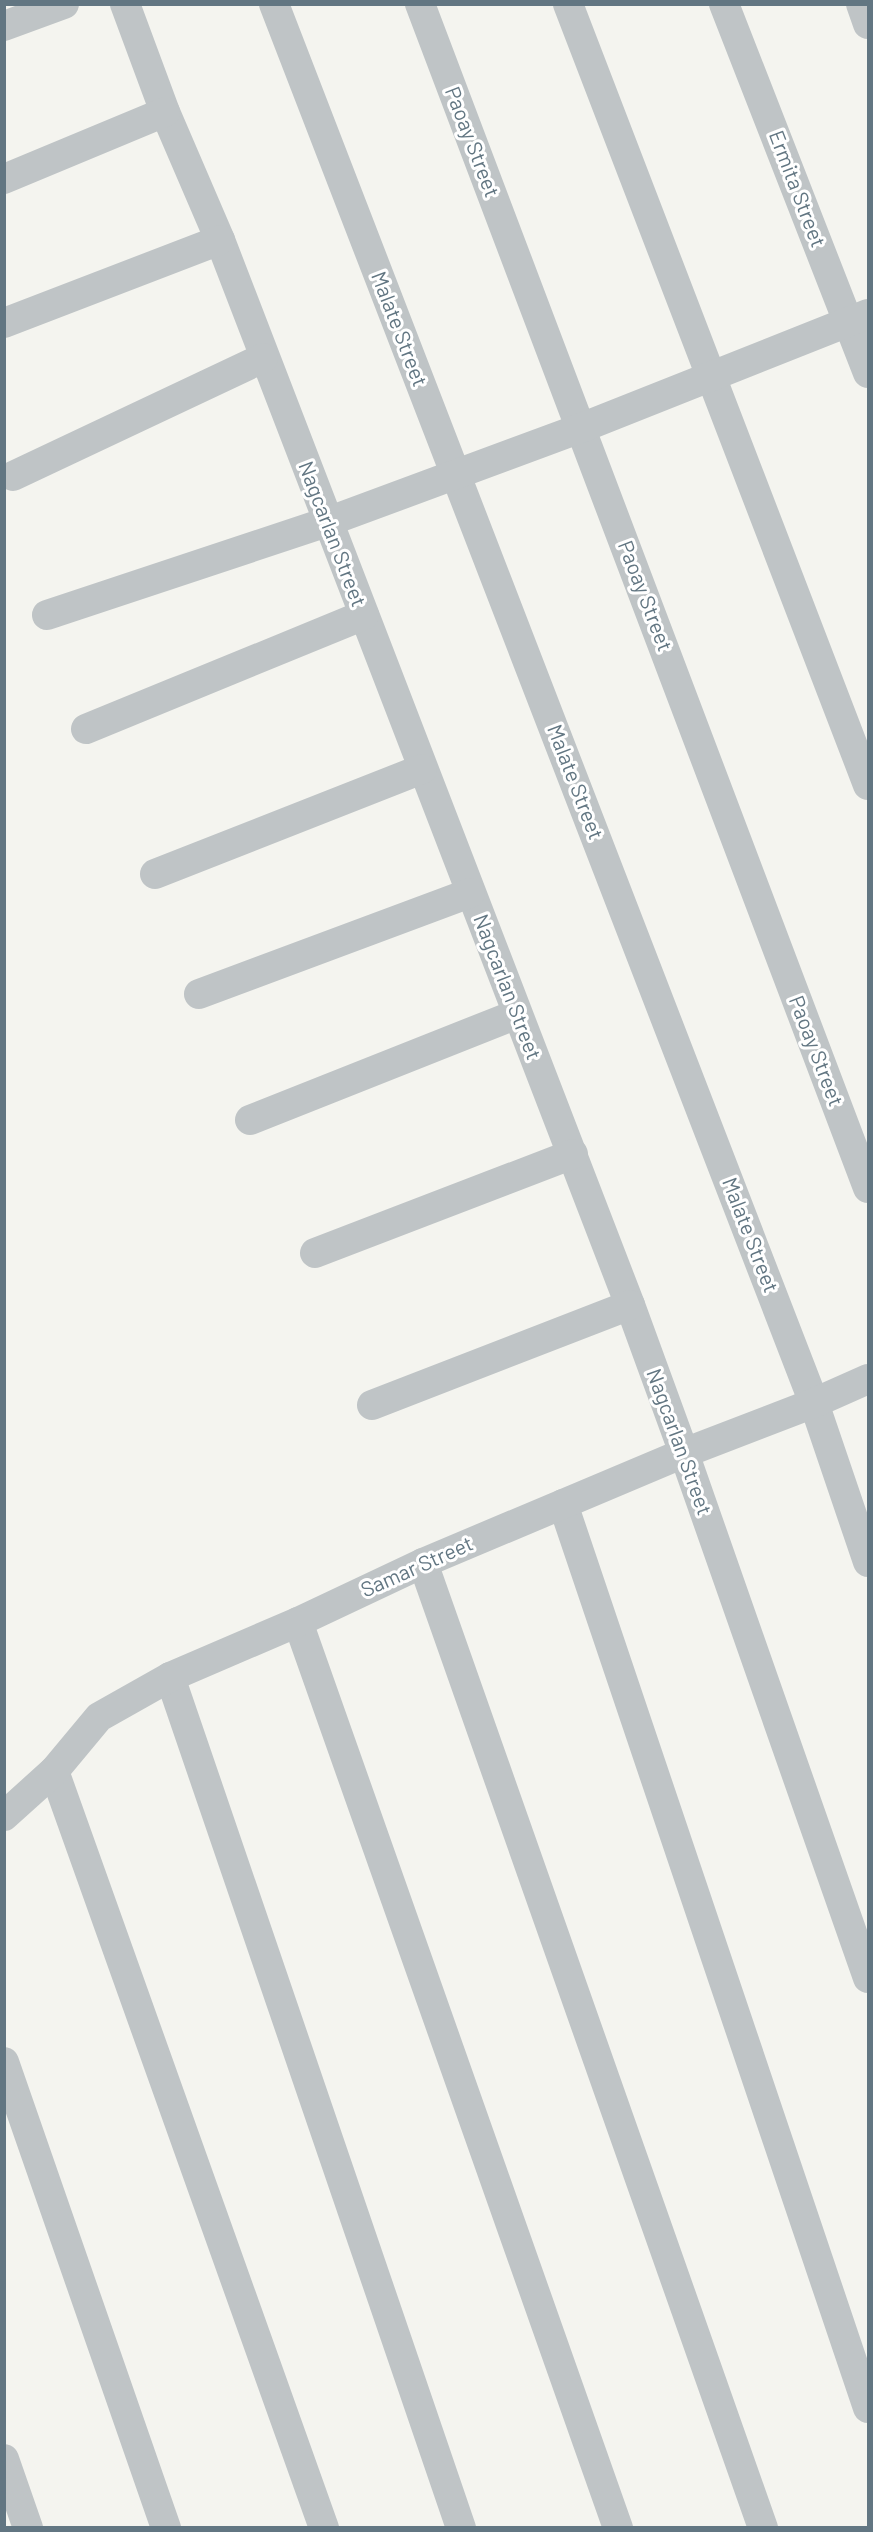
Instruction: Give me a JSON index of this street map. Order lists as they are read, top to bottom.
{
  "streets": {
    "street": [
      "Paoay Street",
      "Ermita Street",
      "Malate Street",
      "Nagcarlan Street",
      "Samar Street"
    ]
  },
  "crossings": [
    ["Malate Street", "Samar Street"],
    ["Nagcarlan Street", "Samar Street"]
  ]
}
